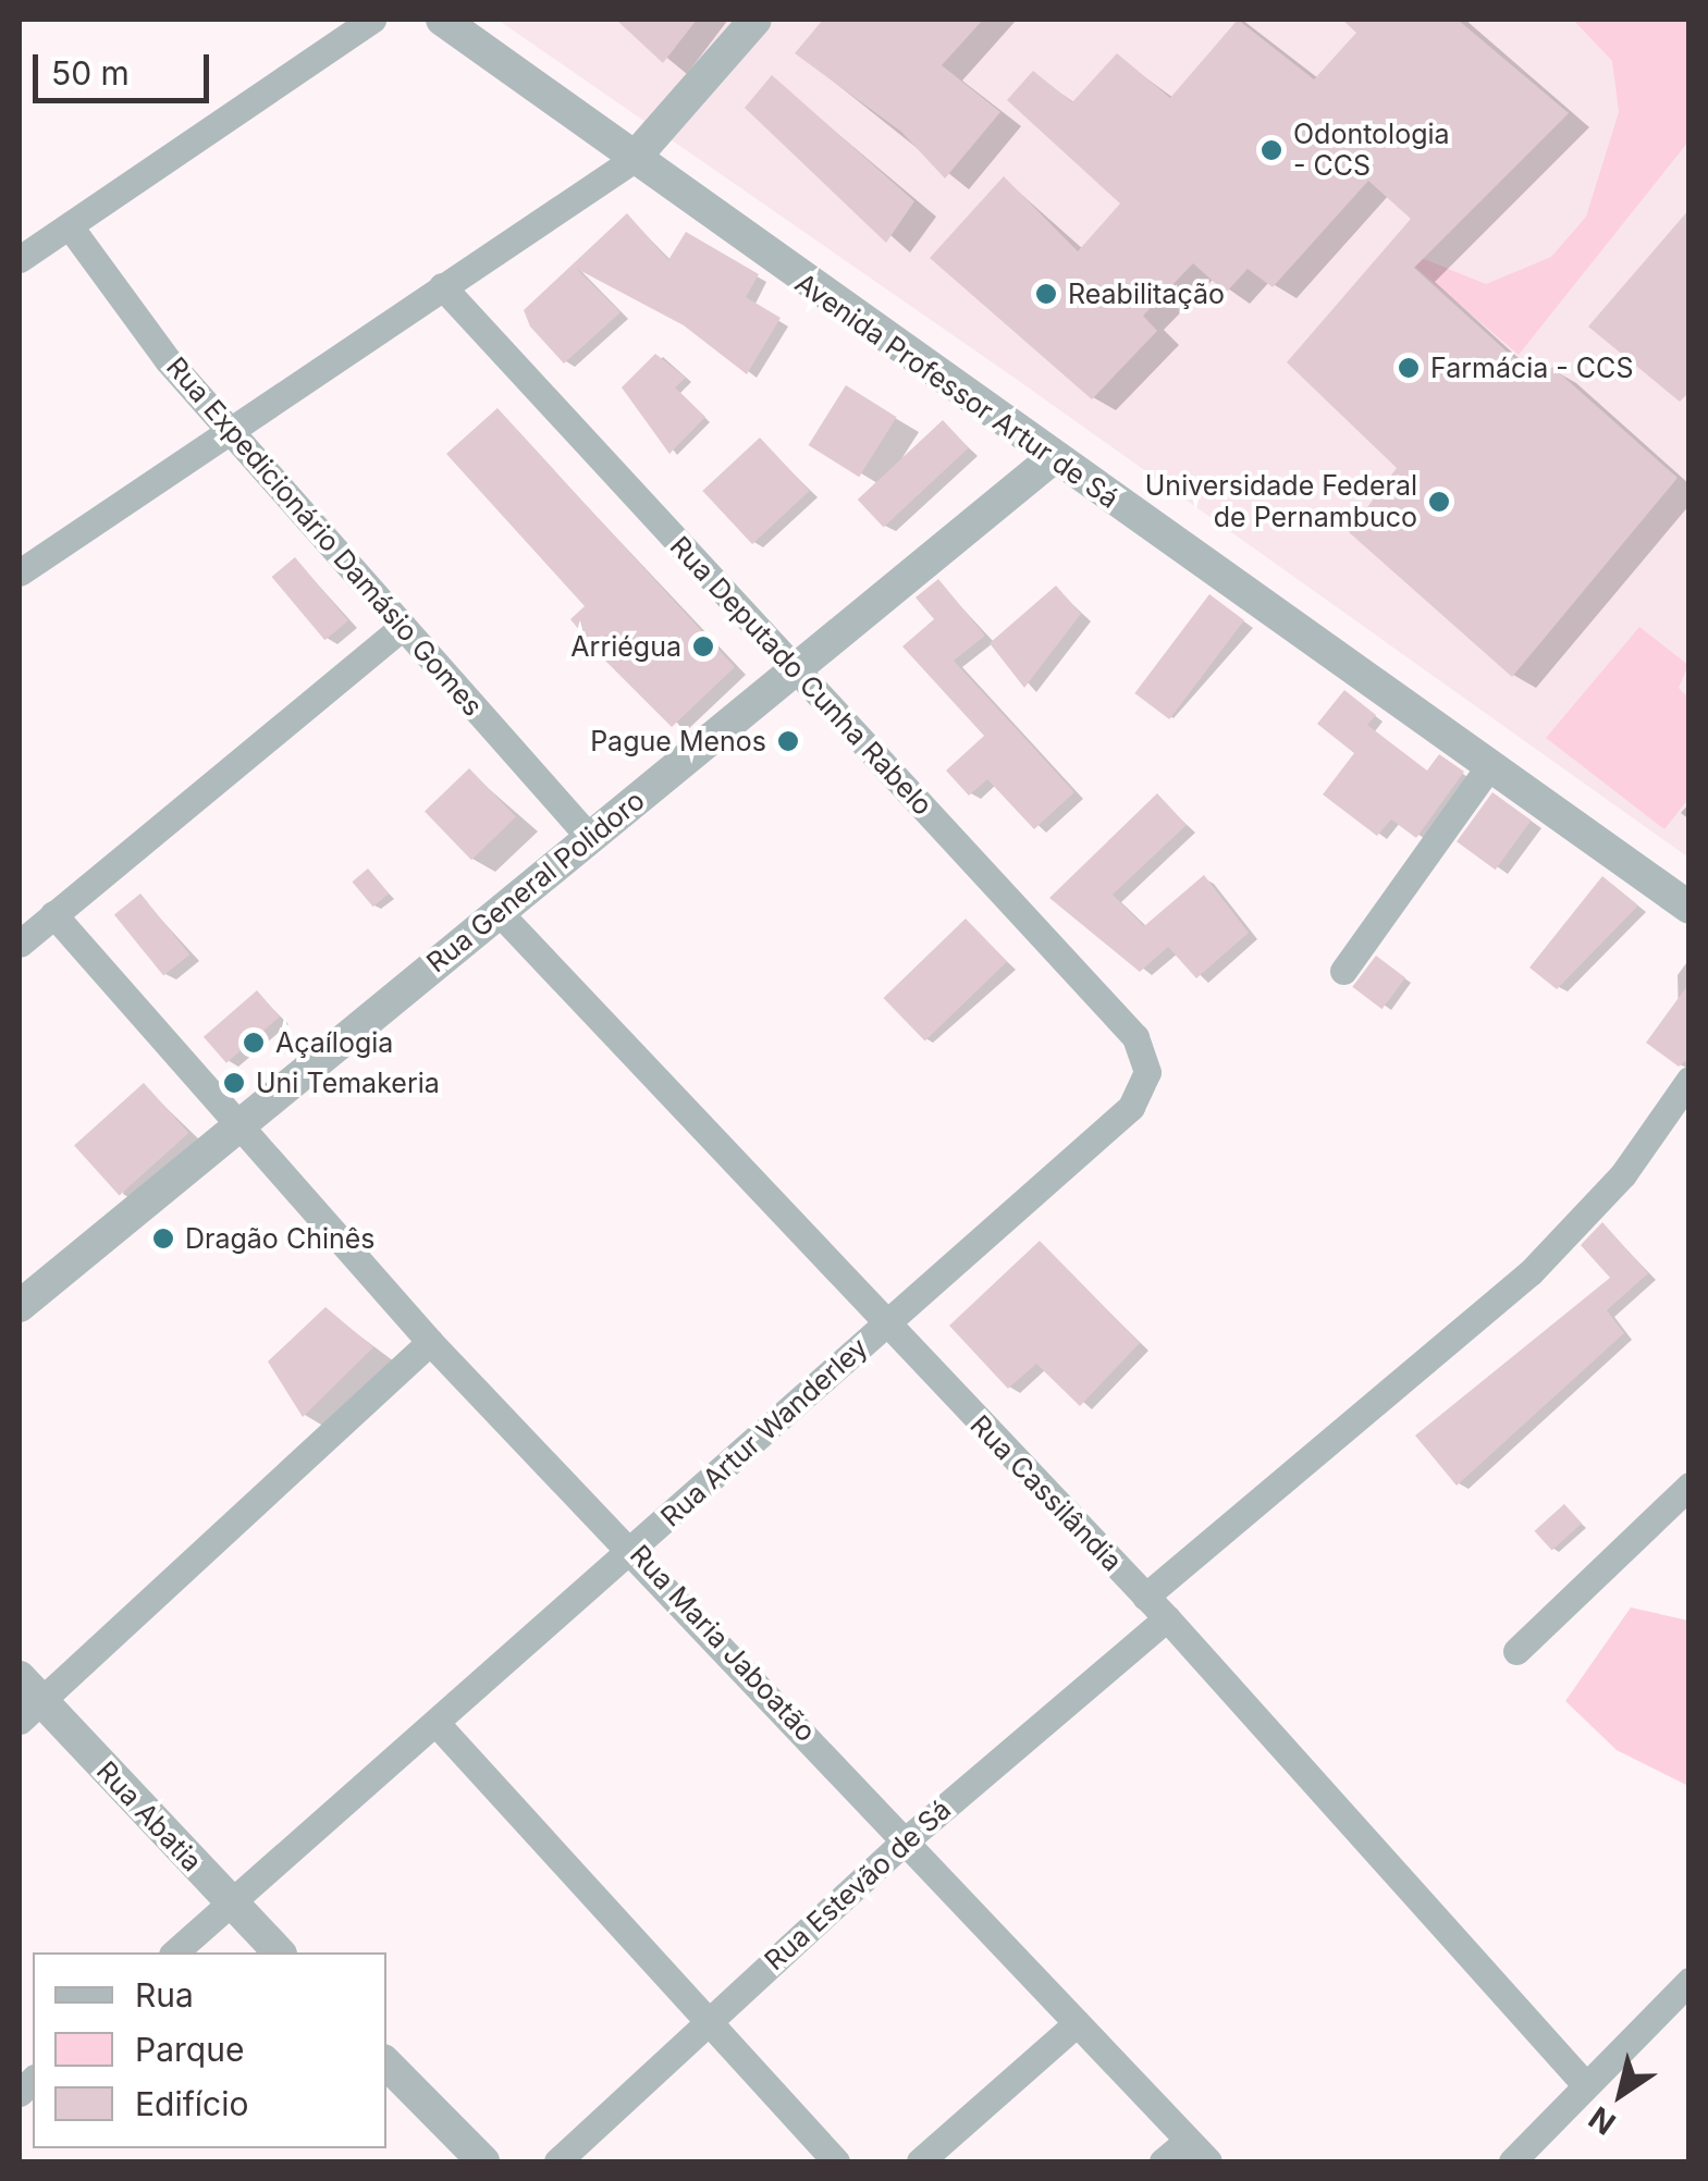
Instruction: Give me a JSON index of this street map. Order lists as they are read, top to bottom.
{
  "streets": {
    "street": [
      "Avenida Professor Artur de Sá",
      "Rua Expedicionário Damásio Gomes",
      "Rua Deputado Cunha Rabelo",
      "Rua General Polidoro",
      "Rua Artur Wanderley",
      "Rua Cassilândia",
      "Rua Maria Jaboatão",
      "Rua Abatia",
      "Rua Estevão de Sá"
    ]
  },
  "crossings": [
    ["Avenida Professor Artur de Sá", "Rua General Polidoro"],
    ["Rua Expedicionário Damásio Gomes", "Rua General Polidoro"],
    ["Rua Deputado Cunha Rabelo", "Rua General Polidoro"],
    ["Rua Deputado Cunha Rabelo", "Rua Artur Wanderley"],
    ["Rua General Polidoro", "Rua Cassilândia"],
    ["Rua General Polidoro", "Rua Maria Jaboatão"],
    ["Rua Artur Wanderley", "Rua Cassilândia"],
    ["Rua Artur Wanderley", "Rua Maria Jaboatão"],
    ["Rua Artur Wanderley", "Rua Abatia"],
    ["Rua Cassilândia", "Rua Estevão de Sá"],
    ["Rua Maria Jaboatão", "Rua Estevão de Sá"]
  ],
  "places": [
    "Odontologia - CCS",
    "Reabilitação",
    "Farmácia - CCS",
    "Universidade Federal de Pernambuco",
    "Arriégua",
    "Pague Menos",
    "Açaílogia",
    "Uni Temakeria",
    "Dragão Chinês"
  ],
  "legend": ["Rua", "Parque", "Edifício"],
  "scale_bar": "50 m",
  "north": "bottom left"
}
